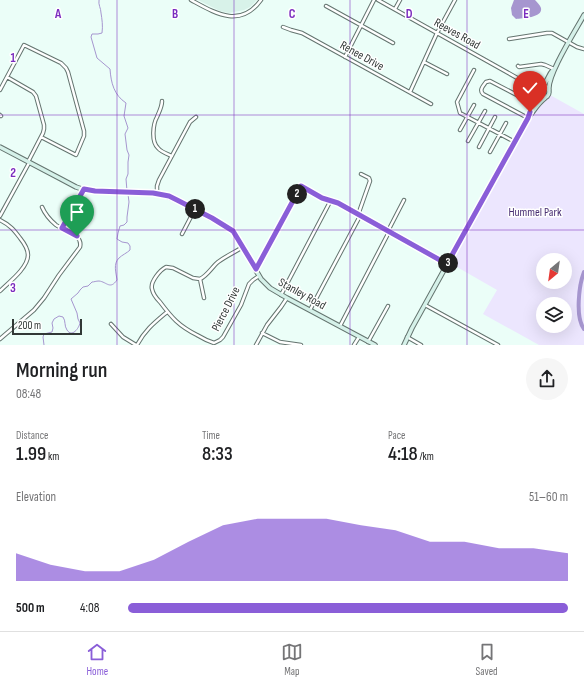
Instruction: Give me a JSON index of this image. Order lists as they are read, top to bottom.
{
  "streets": {
    "main road": ["Stanley Road"],
    "street": ["Reeves Road", "Renee Drive", "Pierce Drive"]
  },
  "crossings": [
    ["Stanley Road", "Pierce Drive"]
  ],
  "parks": ["Hummel Park"],
  "scale_bar": "200 m",
  "north": "bottom left",
  "page": {
    "pins": ["2", "1", "3"],
    "scale": "200 m",
    "heading": ["Morning run", "08:48"],
    "stats": [
      ["Distance", "1.99 km"],
      ["Time", "8:33"],
      ["Pace", "4:18 /km"]
    ],
    "chart": ["Elevation", "51–60 m"],
    "list": [
      {
        "name": "500 m",
        "note": "4:08"
      }
    ],
    "tabs": ["Home", "Map", "Saved"]
  },
  "grid": {
    "columns": [
      "A",
      "B",
      "C",
      "D",
      "E"
    ],
    "rows": ["1", "2", "3"]
  }
}
